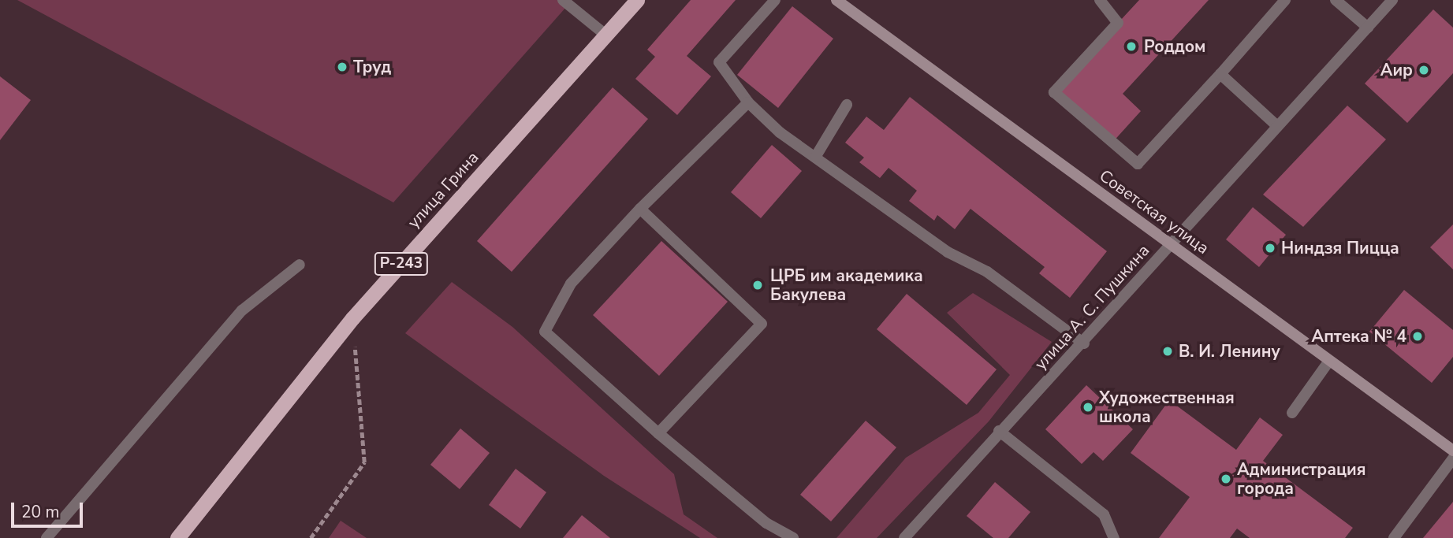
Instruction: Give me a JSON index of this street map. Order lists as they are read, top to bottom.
{
  "streets": {
    "highway": ["улица Грина", "Р-243"],
    "main road": ["Советская улица"],
    "street": ["улица А. С. Пушкина"]
  },
  "crossings": [
    ["Советская улица", "улица А. С. Пушкина"]
  ],
  "places": [
    "Роддом",
    "Труд",
    "Аир",
    "Ниндзя Пицца",
    "ЦРБ им академика Бакулева",
    "Аптека № 4",
    "В. И. Ленину",
    "Художественная школа",
    "Администрация города"
  ],
  "scale_bar": "20 m"
}
